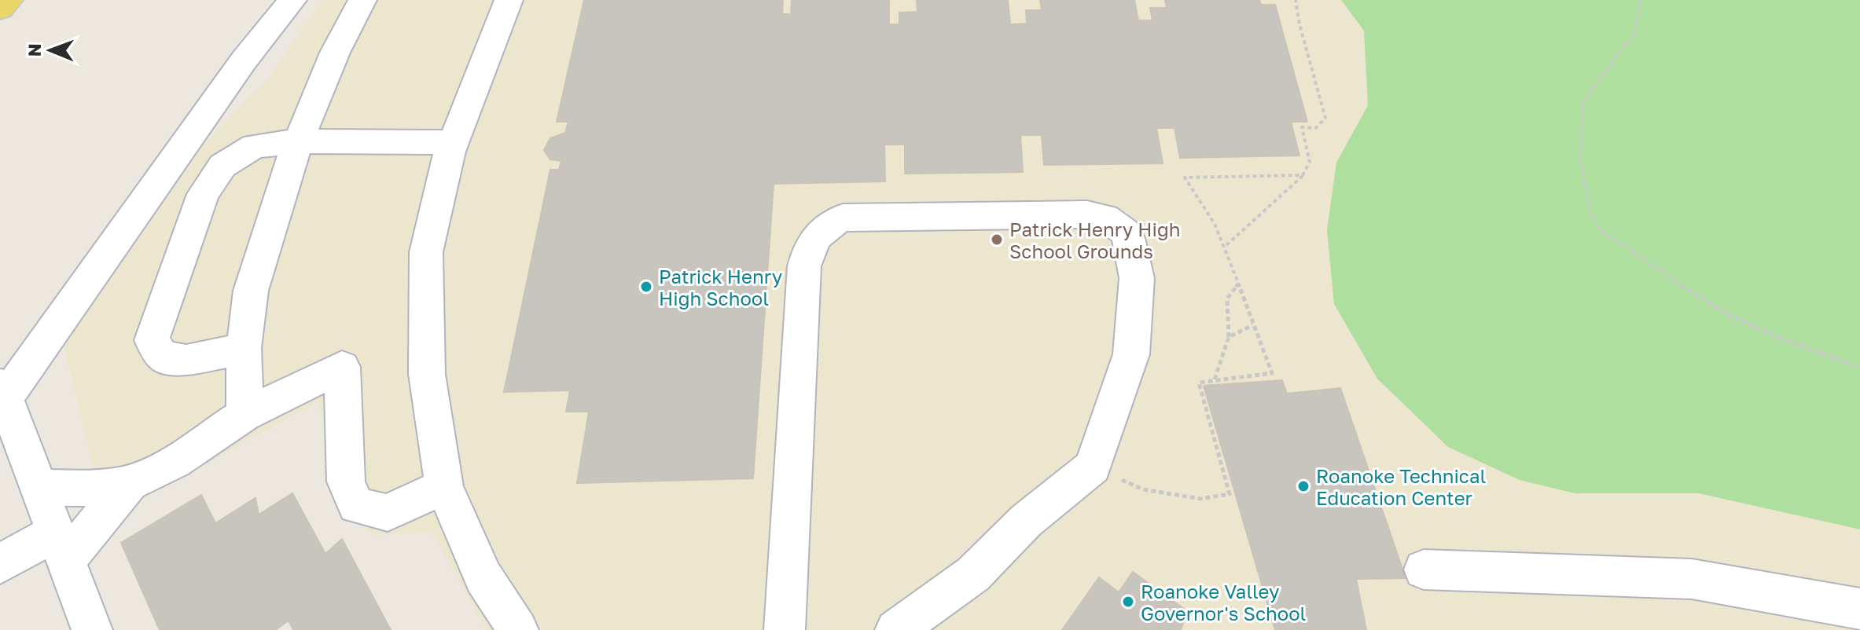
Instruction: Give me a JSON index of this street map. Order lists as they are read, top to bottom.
{
  "places": [
    "Patrick Henry High School Grounds",
    "Patrick Henry High School",
    "Roanoke Technical Education Center",
    "Roanoke Valley Governor's School"
  ],
  "north": "left"
}
